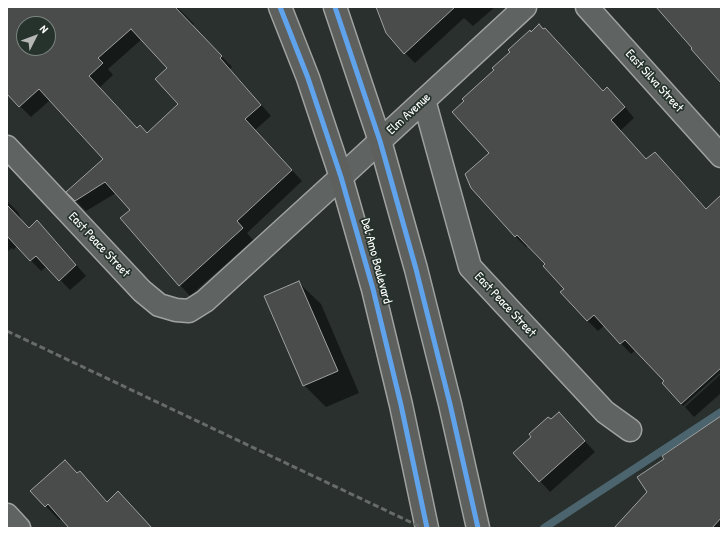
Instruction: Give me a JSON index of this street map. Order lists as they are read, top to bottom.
{
  "streets": {
    "main road": ["Del Amo Boulevard"],
    "street": ["East Silva Street", "Elm Avenue", "East Peace Street"]
  },
  "crossings": [
    ["Elm Avenue", "East Peace Street"],
    ["Elm Avenue", "Del Amo Boulevard"]
  ],
  "north": "top right"
}
